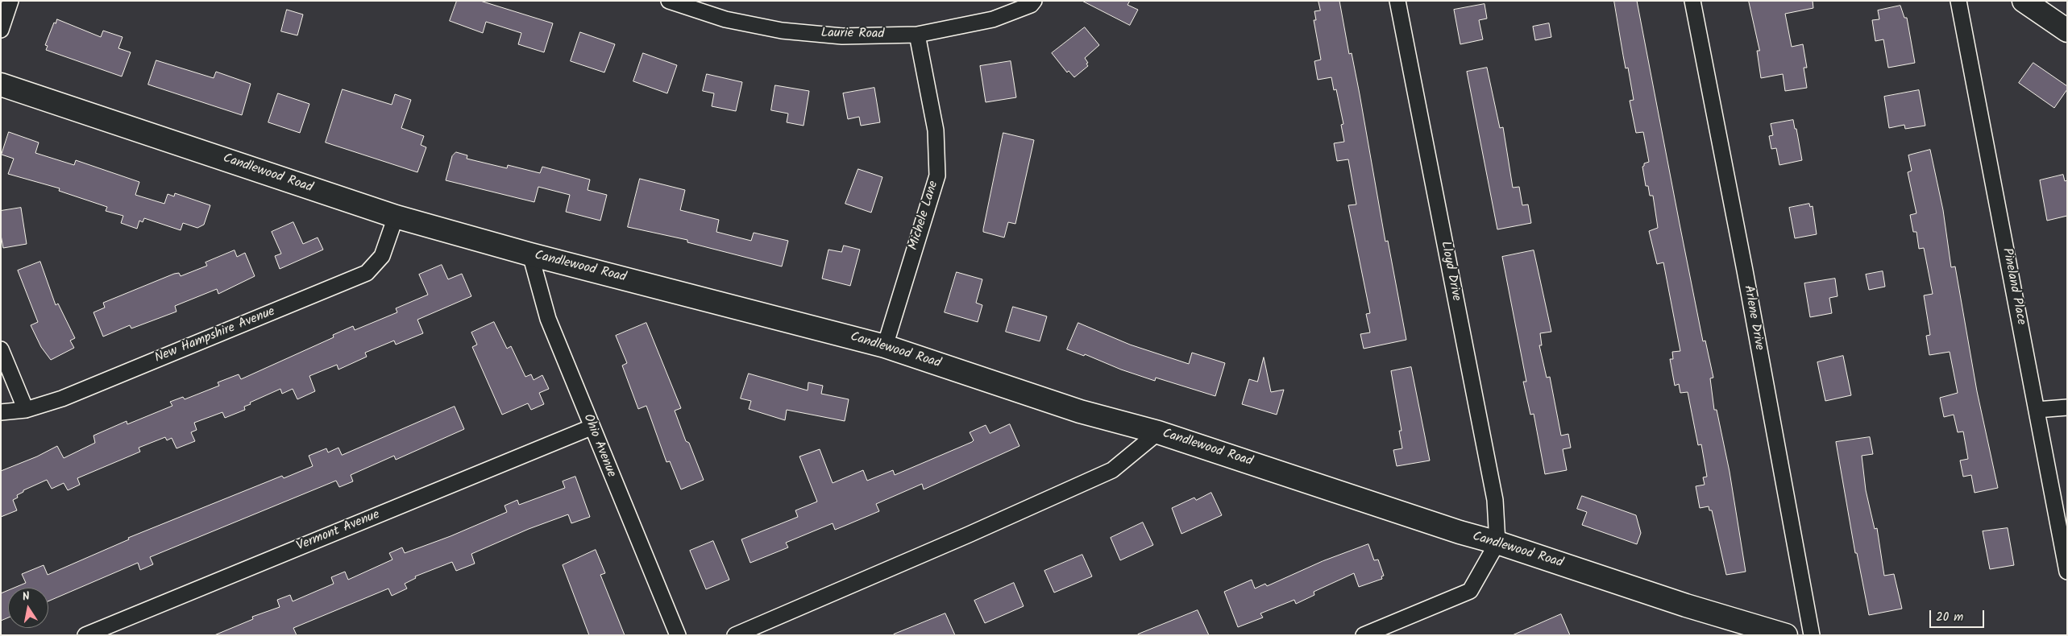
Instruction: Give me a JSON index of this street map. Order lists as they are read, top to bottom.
{
  "streets": {
    "street": [
      "Laurie Road",
      "Candlewood Road",
      "Michele Lane",
      "Lloyd Drive",
      "Pineland Place",
      "Arlene Drive",
      "New Hampshire Avenue",
      "Ohio Avenue",
      "Vermont Avenue"
    ]
  },
  "crossings": [
    ["Laurie Road", "Michele Lane"],
    ["Candlewood Road", "Michele Lane"],
    ["Candlewood Road", "Lloyd Drive"],
    ["Candlewood Road", "New Hampshire Avenue"],
    ["Candlewood Road", "Ohio Avenue"],
    ["Ohio Avenue", "Vermont Avenue"]
  ],
  "scale_bar": "20 m",
  "north": "top"
}
